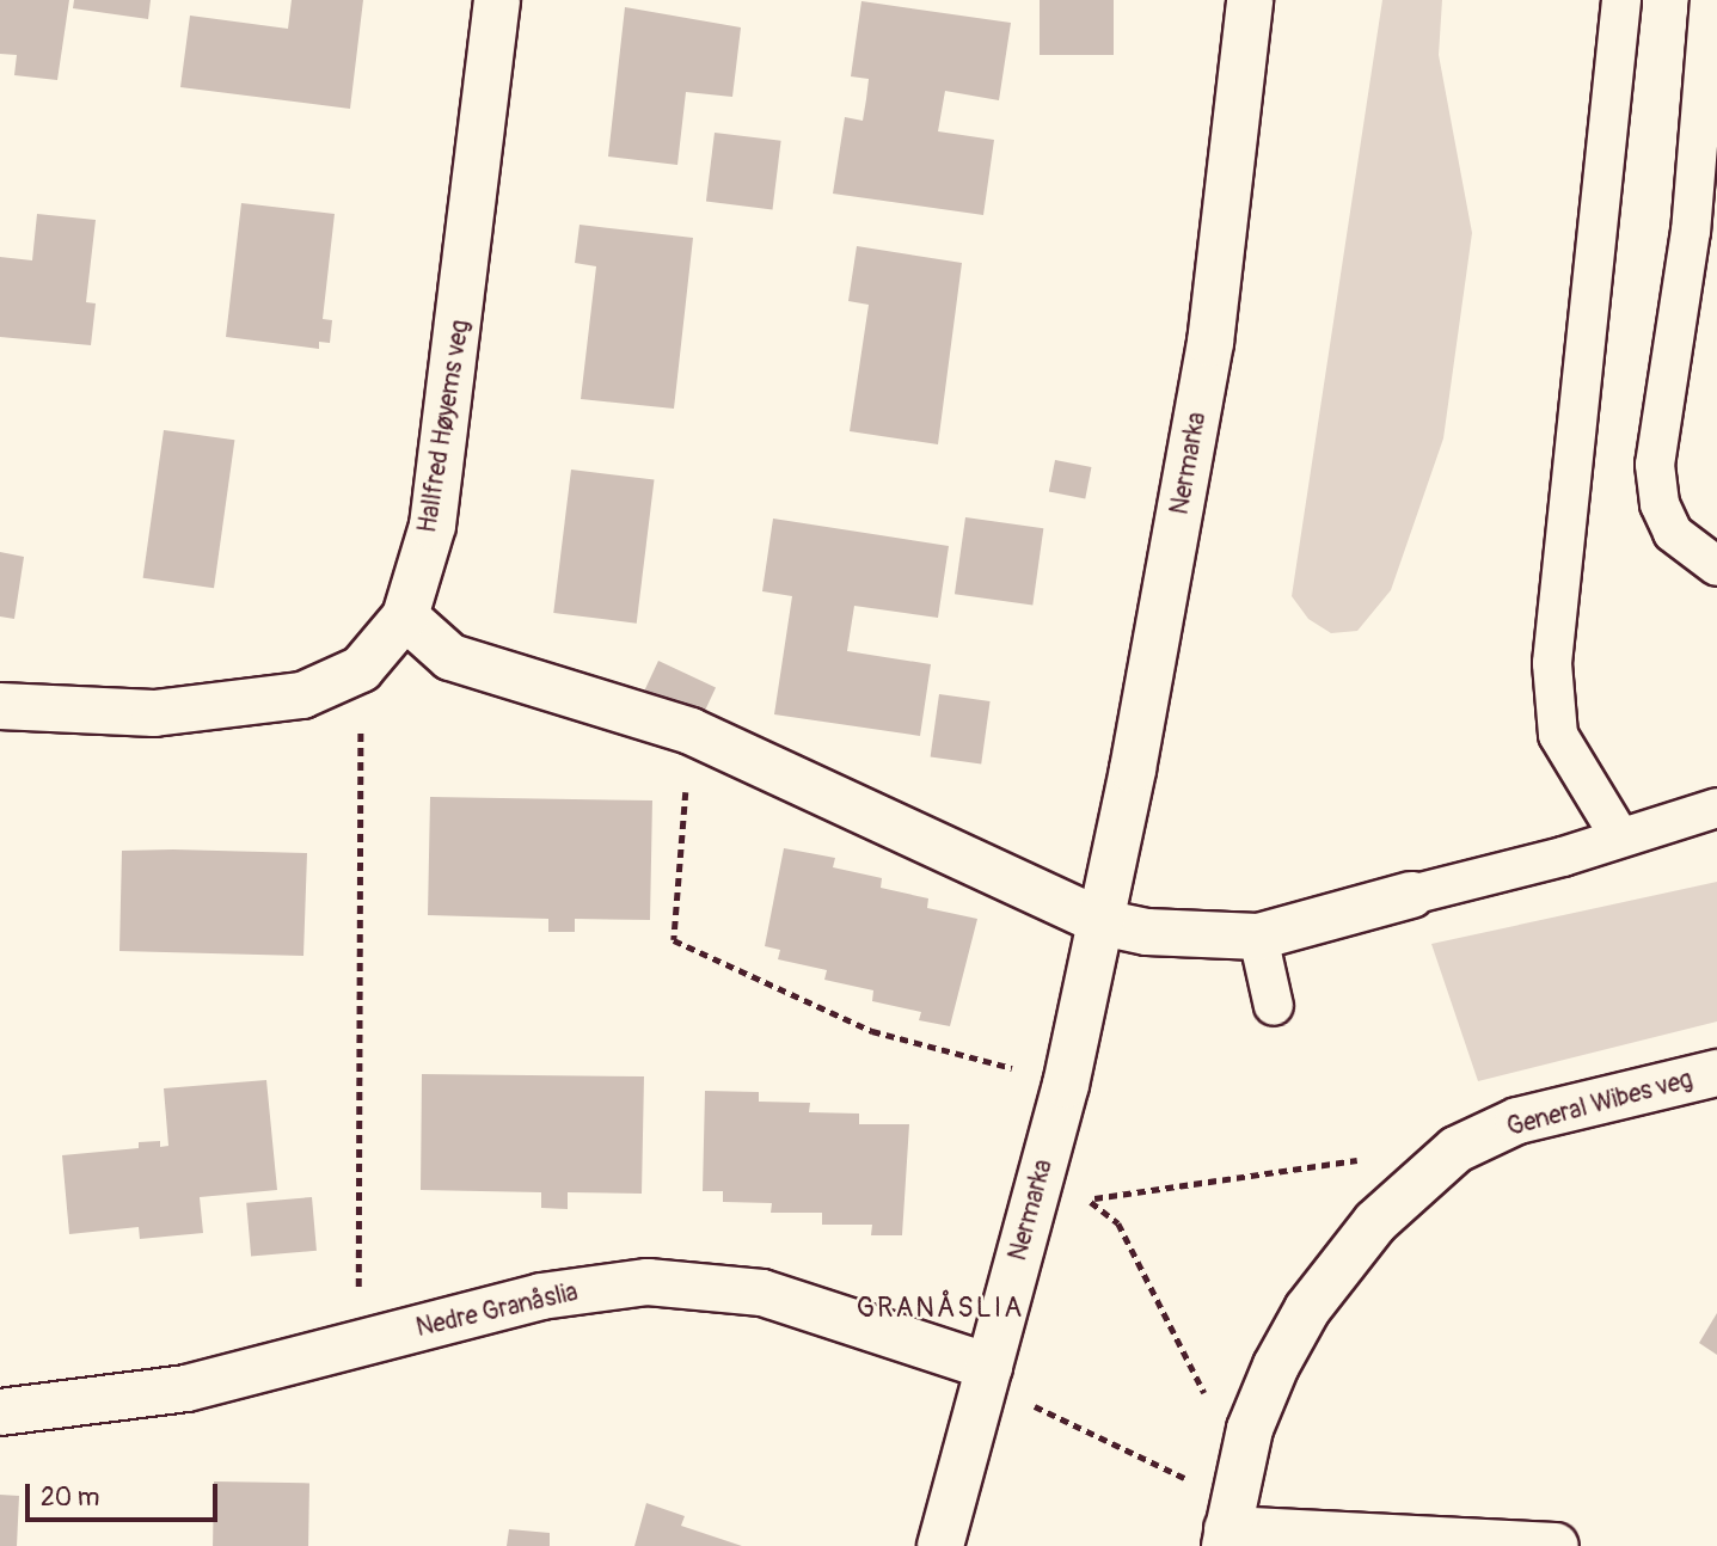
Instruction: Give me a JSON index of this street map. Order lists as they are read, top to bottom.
{
  "streets": {
    "street": [
      "Hallfred Høyems veg",
      "Nermarka",
      "General Wibes veg",
      "Nedre Granåslia"
    ]
  },
  "crossings": [
    ["Nermarka", "Nedre Granåslia"]
  ],
  "districts": ["GRANÅSLIA"],
  "scale_bar": "20 m"
}
